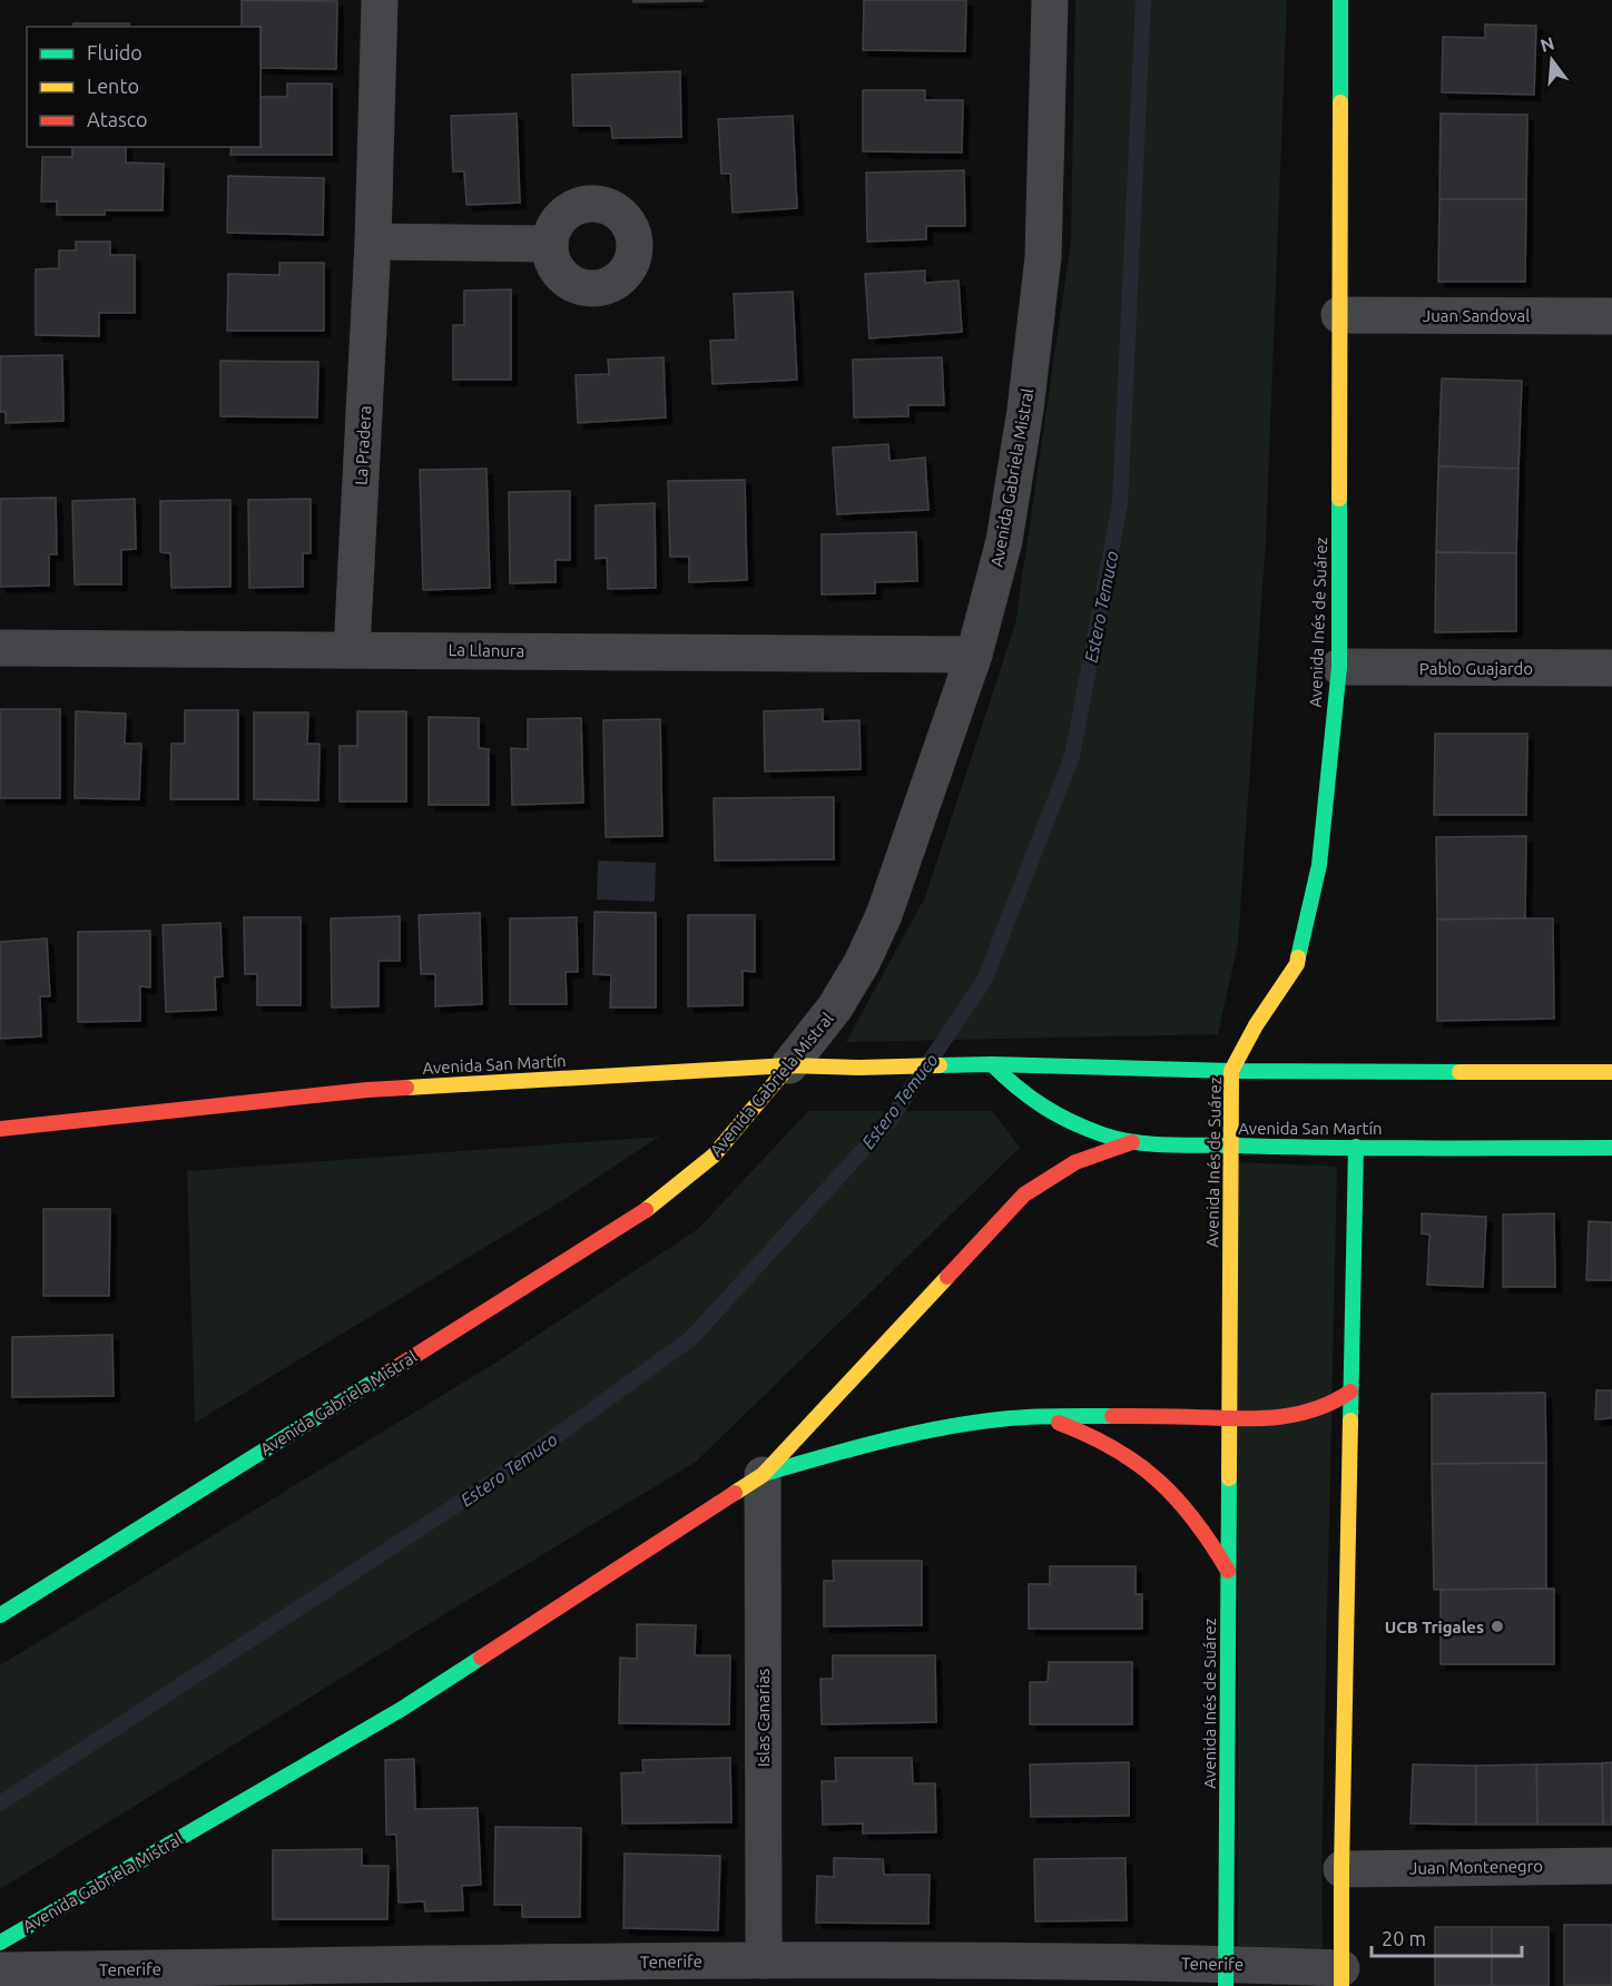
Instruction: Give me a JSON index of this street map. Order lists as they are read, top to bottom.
{
  "streets": {
    "main road": ["Avenida Gabriela Mistral", "Avenida Inés de Suárez", "Avenida San Martín"],
    "street": [
      "Juan Sandoval",
      "La Pradera",
      "La Llanura",
      "Pablo Guajardo",
      "Islas Canarias",
      "Juan Montenegro",
      "Tenerife"
    ]
  },
  "crossings": [
    ["Juan Sandoval", "Avenida Inés de Suárez"],
    ["La Pradera", "La Llanura"],
    ["Avenida Gabriela Mistral", "La Llanura"],
    ["Avenida Gabriela Mistral", "Avenida San Martín"],
    ["Avenida Gabriela Mistral", "Islas Canarias"],
    ["Avenida Inés de Suárez", "Pablo Guajardo"],
    ["Avenida Inés de Suárez", "Avenida San Martín"],
    ["Avenida Inés de Suárez", "Tenerife"],
    ["Islas Canarias", "Tenerife"]
  ],
  "water": ["Estero Temuco"],
  "places": ["UCB Trigales"],
  "legend": ["Fluido", "Lento", "Atasco"],
  "scale_bar": "20 m",
  "north": "top"
}
